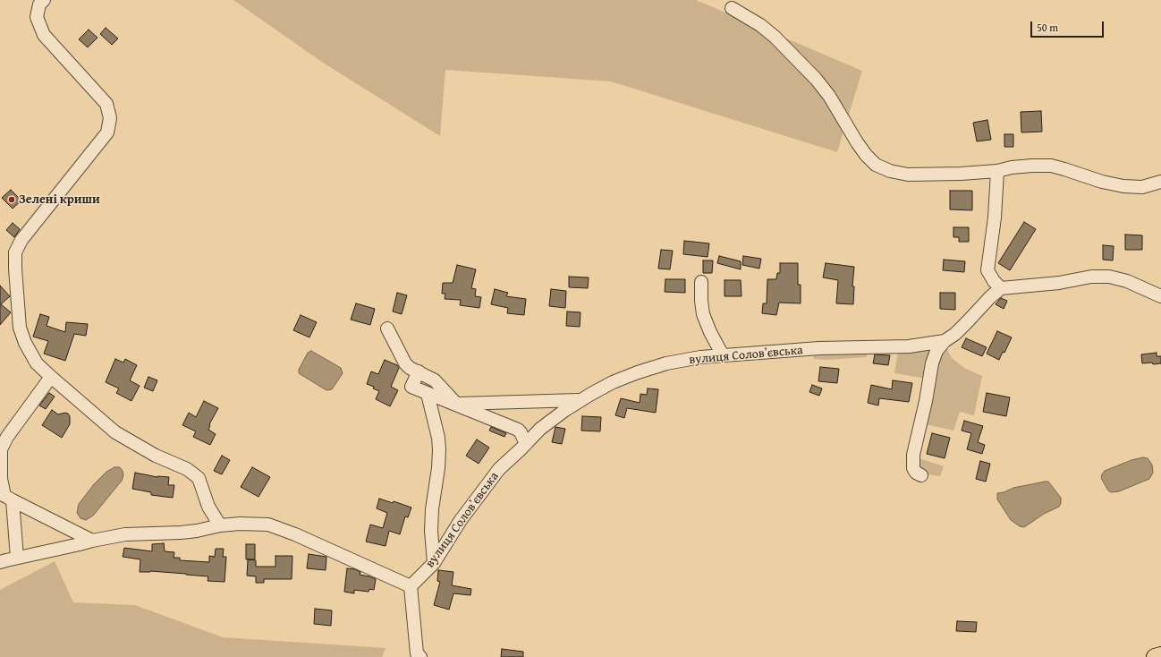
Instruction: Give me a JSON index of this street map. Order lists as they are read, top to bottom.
{
  "streets": {
    "street": ["вулиця Соловʼєвська"]
  },
  "places": ["Зелені криши"],
  "scale_bar": "50 m"
}
